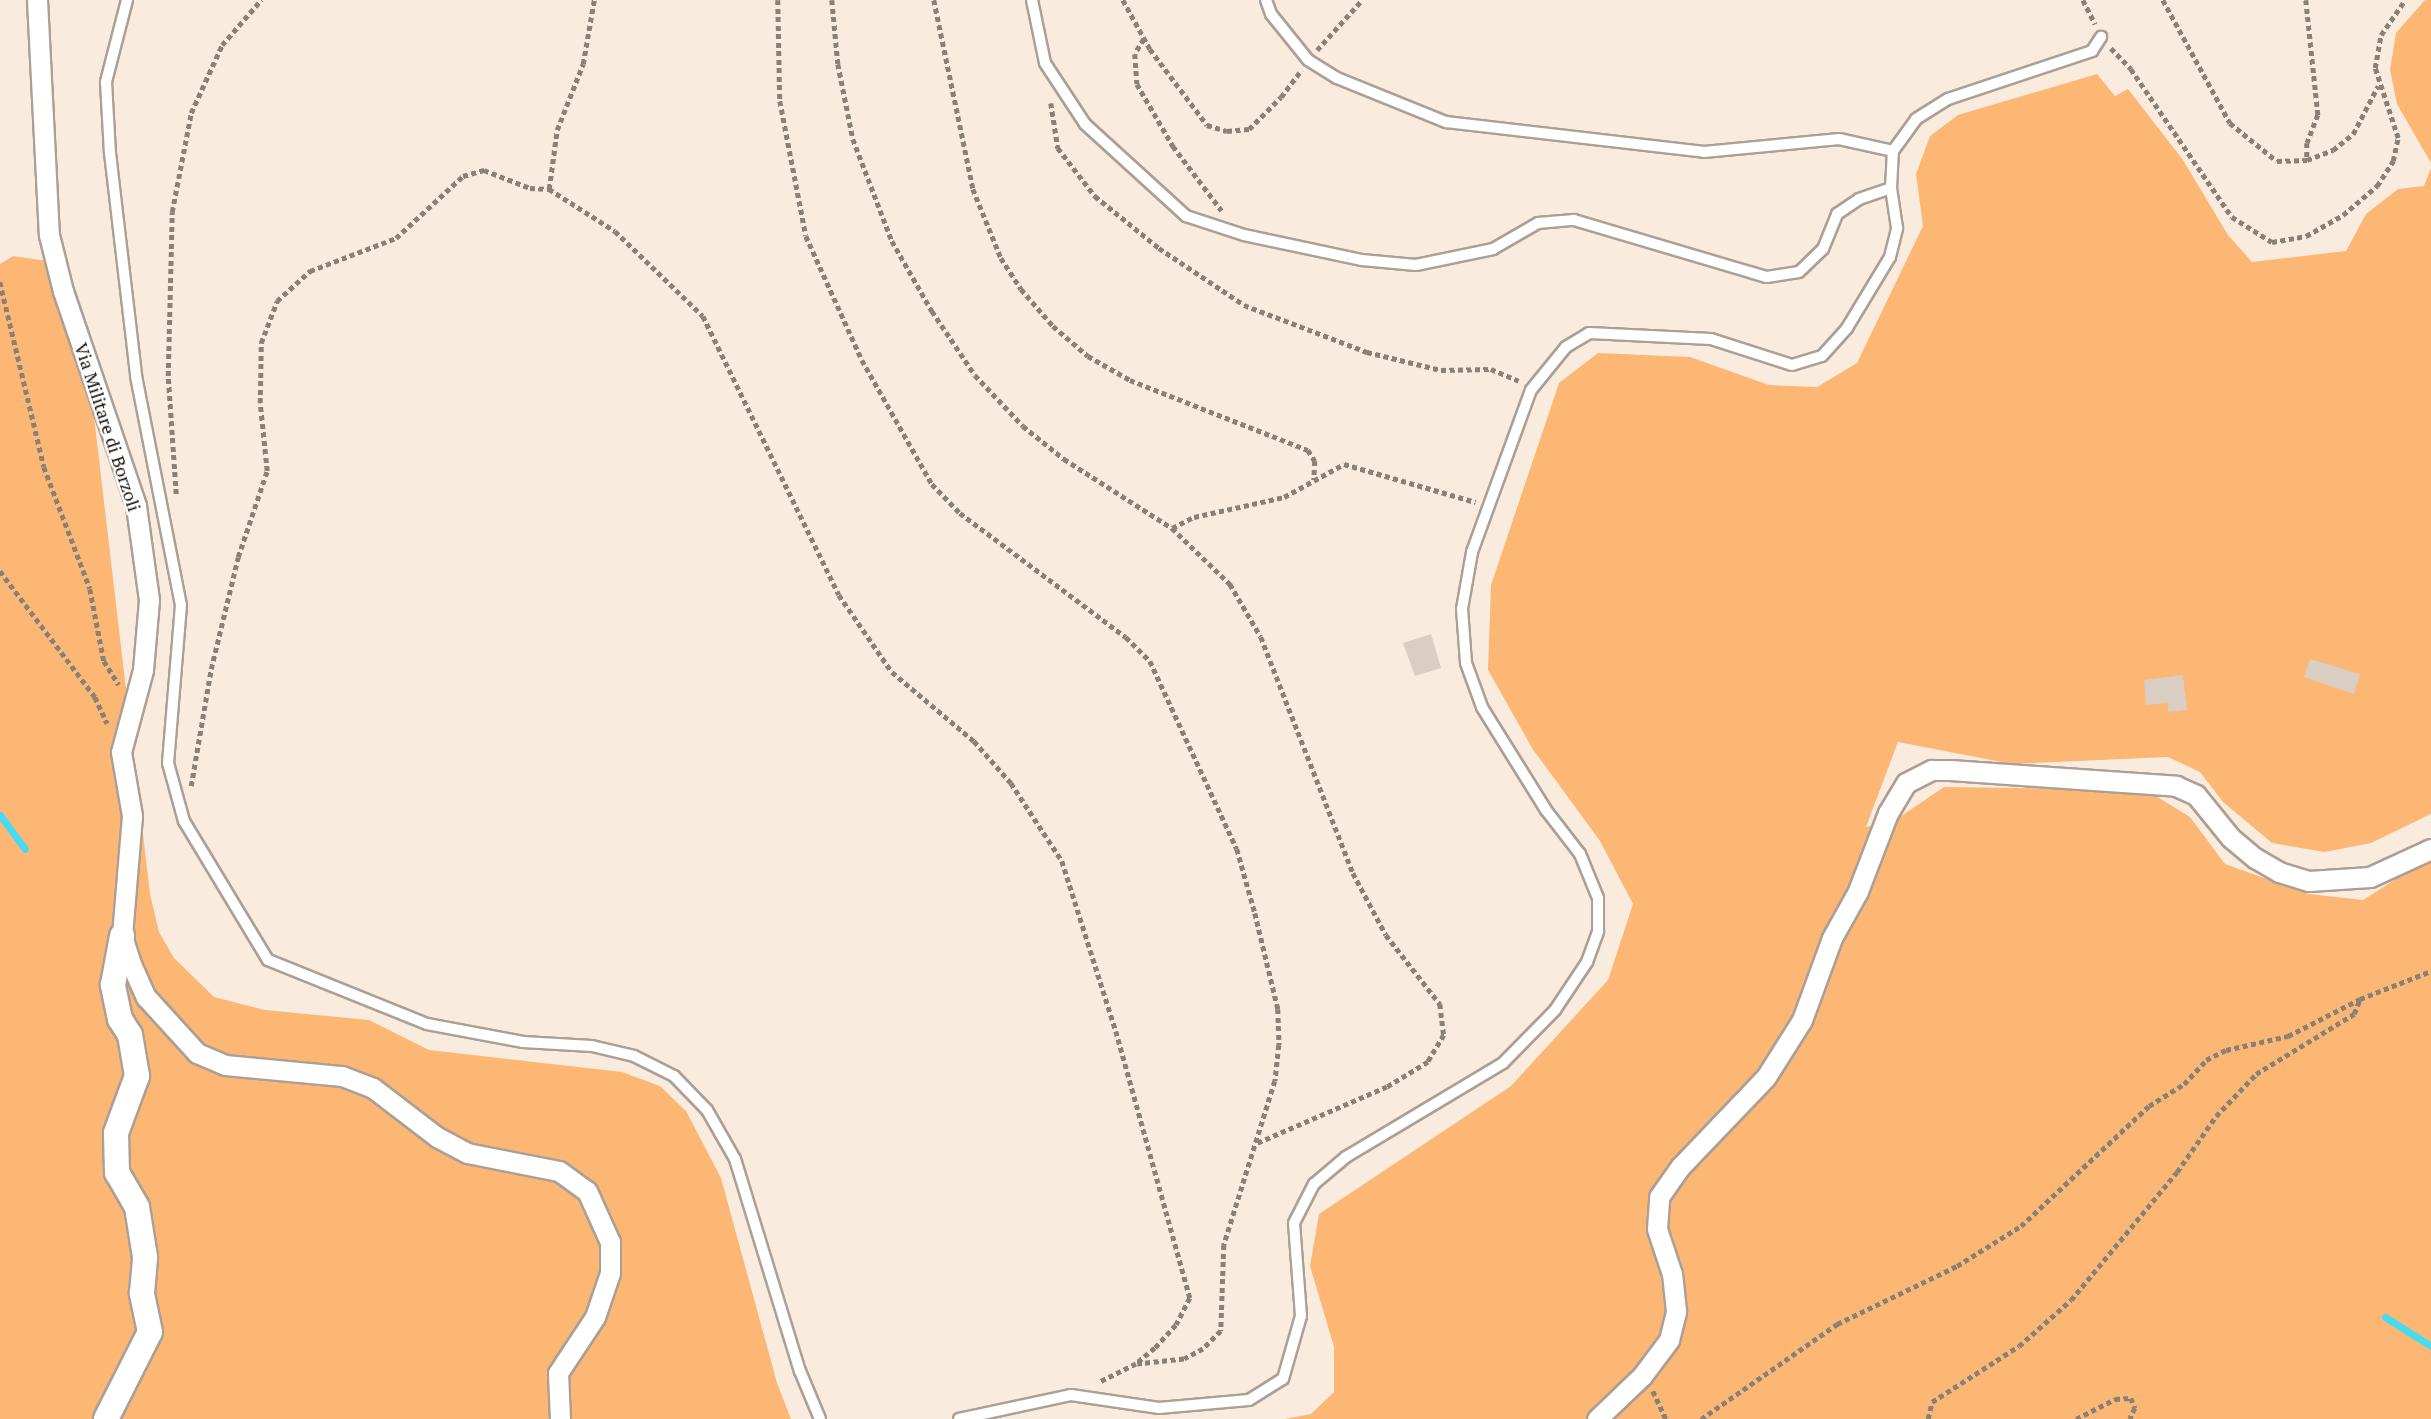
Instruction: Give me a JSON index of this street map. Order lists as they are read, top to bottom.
{
  "streets": {
    "street": ["Via Militare di Borzoli"]
  }
}
